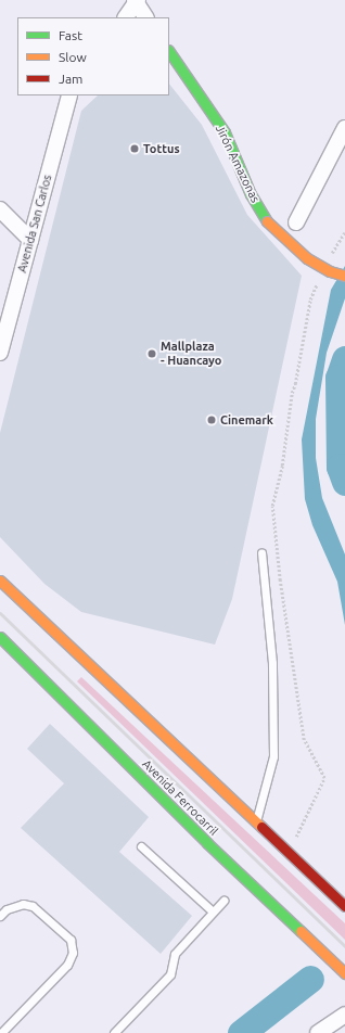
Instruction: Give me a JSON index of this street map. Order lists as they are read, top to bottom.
{
  "streets": {
    "main road": ["Jirón Amazonas", "Avenida Ferrocarril"],
    "street": ["Avenida San Carlos"]
  },
  "places": ["Tottus", "Mallplaza - Huancayo", "Cinemark"],
  "legend": ["Fast", "Slow", "Jam"]
}
